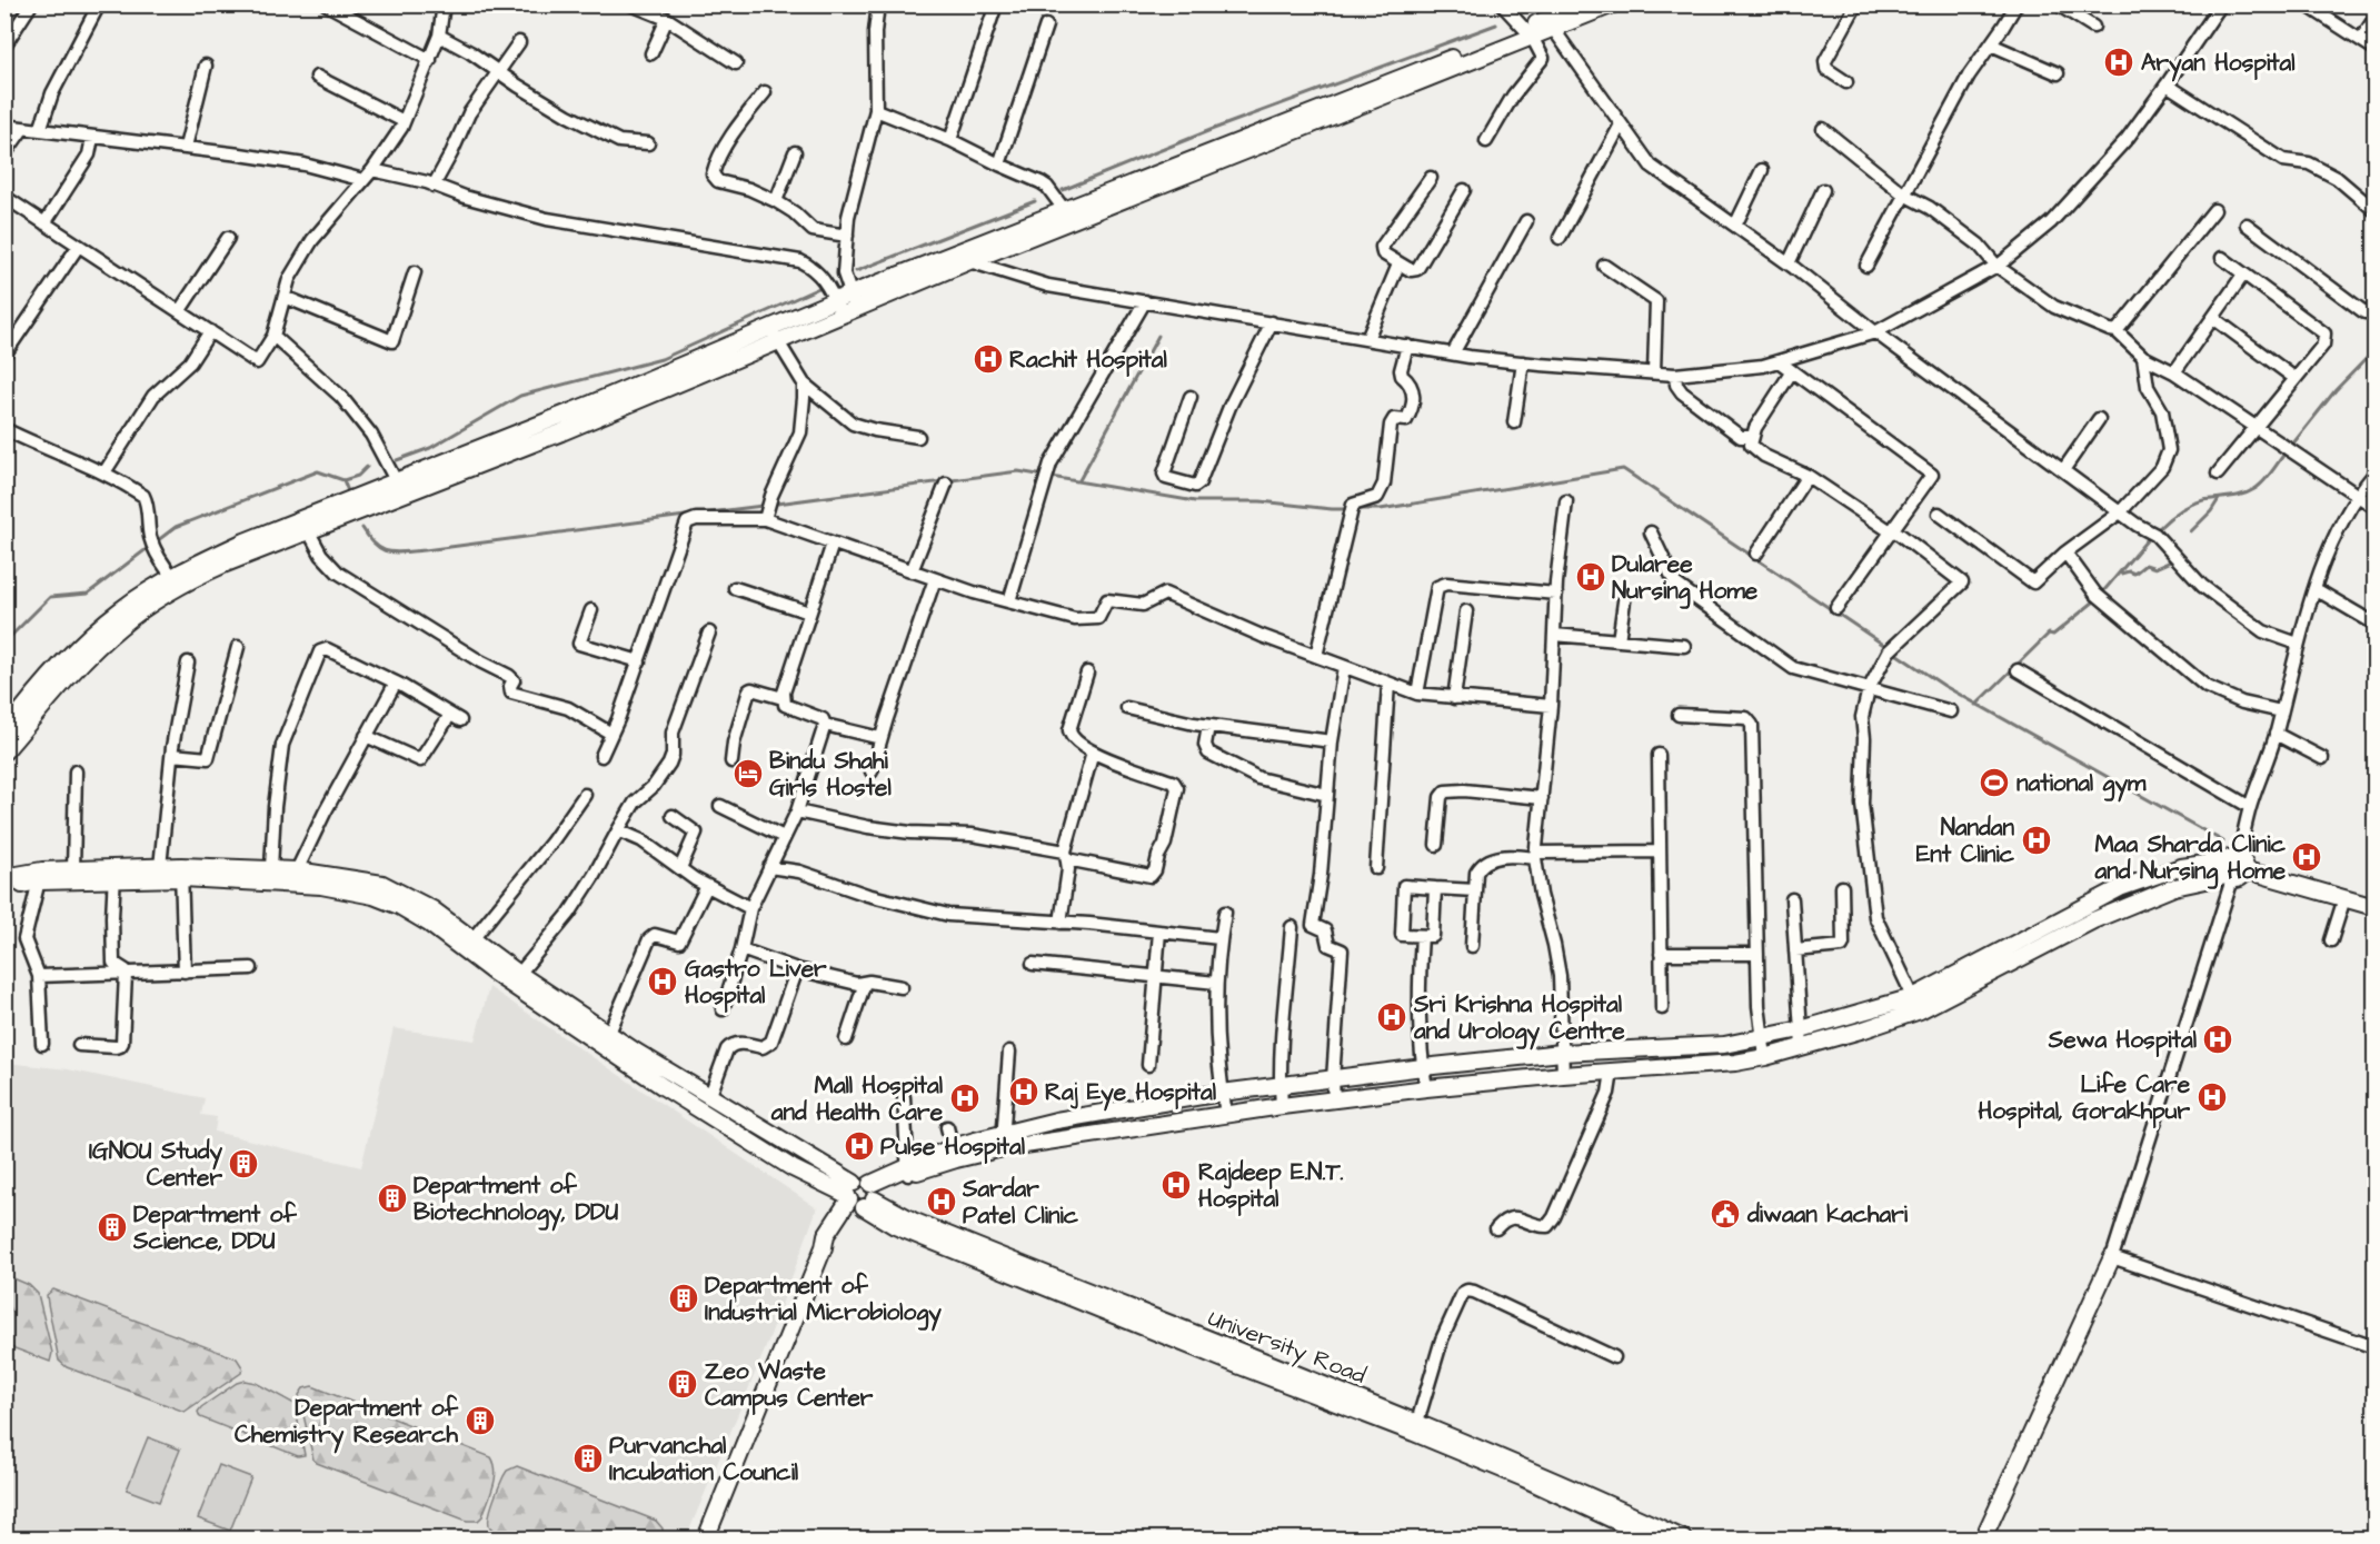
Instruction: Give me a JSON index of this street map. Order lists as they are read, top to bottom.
{
  "streets": {
    "main road": ["University Road"]
  },
  "places": {
    "hospital": [
      "Aryan Hospital",
      "Rachit Hospital",
      "Dularee Nursing Home",
      "Nandan Ent Clinic",
      "Maa Sharda Clinic and Nursing Home",
      "Gastro Liver Hospital",
      "Sri Krishna Hospital and Urology Centre",
      "Sewa Hospital",
      "Raj Eye Hospital",
      "Life Care Hospital, Gorakhpur",
      "Mall Hospital and Health Care",
      "Pulse Hospital",
      "Rajdeep E.N.T. Hospital",
      "Sardar Patel Clinic"
    ],
    "hotel": ["Bindu Shahi Girls Hostel"],
    "sports": ["national gym"],
    "building": [
      "IGNOU Study Center",
      "Department of Biotechnology, DDU",
      "Department of Science, DDU",
      "Department of Industrial Microbiology",
      "Zeo Waste Campus Center",
      "Department of Chemistry Research",
      "Purvanchal Incubation Council"
    ],
    "public building": ["diwaan kachari"]
  }
}
